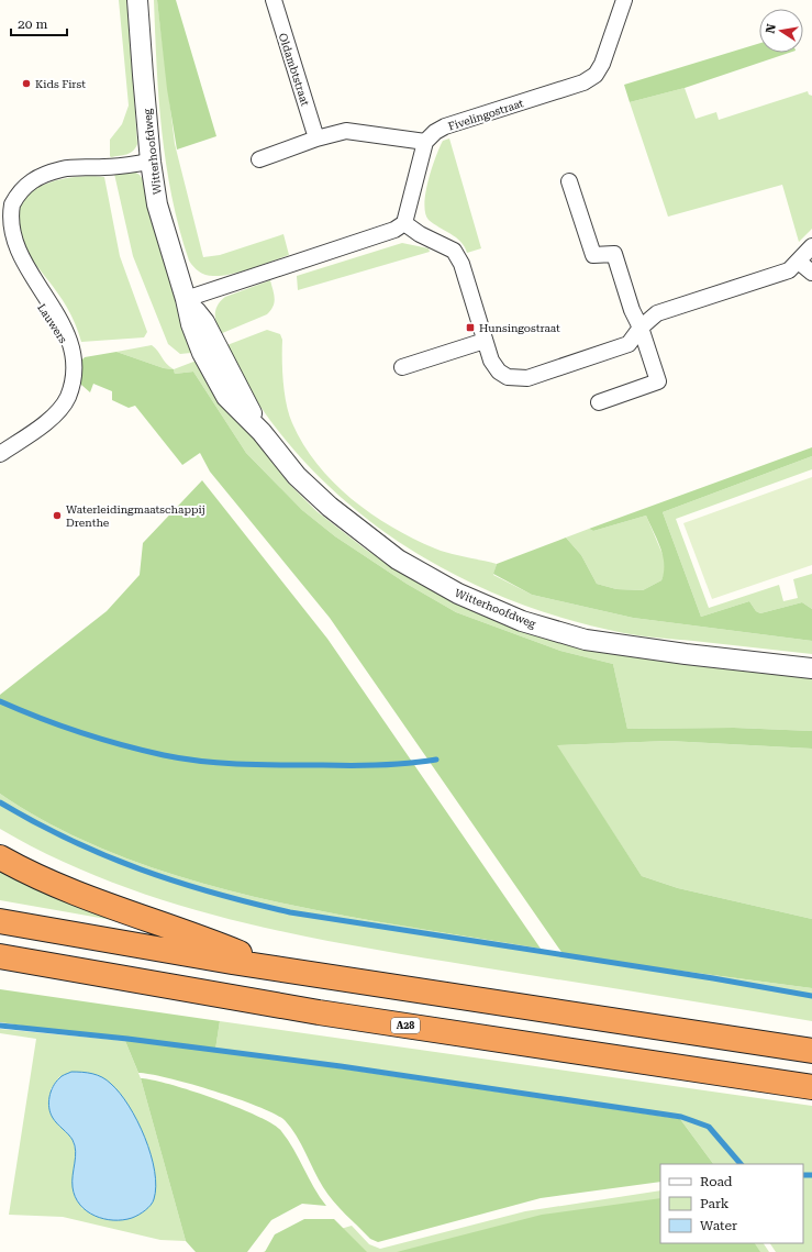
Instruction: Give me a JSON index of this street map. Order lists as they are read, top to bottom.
{
  "streets": {
    "highway": ["A28"],
    "street": [
      "Oldambtstraat",
      "Fivelingostraat",
      "Witterhoofdweg",
      "Lauwers"
    ]
  },
  "crossings": [
    ["Witterhoofdweg", "Lauwers"]
  ],
  "places": {
    "other": ["Kids First", "Waterleidingmaatschappij Drenthe"],
    "transit": ["Hunsingostraat"]
  },
  "legend": ["Road", "Park", "Water"],
  "scale_bar": "20 m",
  "north": "left"
}
